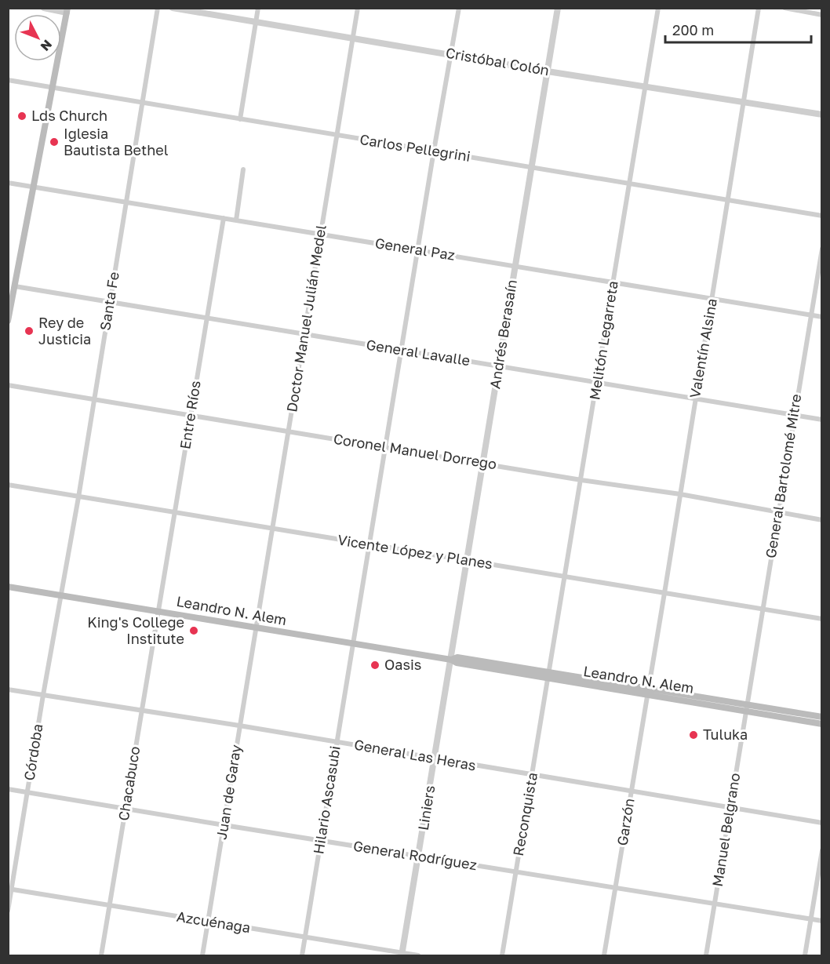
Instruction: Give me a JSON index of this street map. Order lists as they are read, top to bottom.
{
  "streets": {
    "main road": ["Leandro N. Alem"],
    "street": [
      "Cristóbal Colón",
      "Carlos Pellegrini",
      "General Paz",
      "Santa Fe",
      "Doctor Manuel Julián Medel",
      "Andrés Berasaín",
      "Melitón Legarreta",
      "Valentín Alsina",
      "General Lavalle",
      "Entre Ríos",
      "Coronel Manuel Dorrego",
      "General Bartolomé Mitre",
      "Vicente López y Planes",
      "Córdoba",
      "General Las Heras",
      "Chacabuco",
      "Juan de Garay",
      "Hilario Ascasubi",
      "Liniers",
      "Reconquista",
      "Garzón",
      "Manuel Belgrano",
      "General Rodríguez",
      "Azcuénaga"
    ]
  },
  "crossings": [
    ["Cristóbal Colón", "Doctor Manuel Julián Medel"],
    ["Cristóbal Colón", "Andrés Berasaín"],
    ["Cristóbal Colón", "Melitón Legarreta"],
    ["Cristóbal Colón", "Valentín Alsina"],
    ["Cristóbal Colón", "Hilario Ascasubi"],
    ["Carlos Pellegrini", "Santa Fe"],
    ["Carlos Pellegrini", "Doctor Manuel Julián Medel"],
    ["Carlos Pellegrini", "Andrés Berasaín"],
    ["Carlos Pellegrini", "Melitón Legarreta"],
    ["Carlos Pellegrini", "Valentín Alsina"],
    ["Carlos Pellegrini", "Hilario Ascasubi"],
    ["General Paz", "Santa Fe"],
    ["General Paz", "Doctor Manuel Julián Medel"],
    ["General Paz", "Andrés Berasaín"],
    ["General Paz", "Melitón Legarreta"],
    ["General Paz", "Valentín Alsina"],
    ["General Paz", "Entre Ríos"],
    ["General Paz", "General Bartolomé Mitre"],
    ["General Paz", "Hilario Ascasubi"],
    ["Santa Fe", "General Lavalle"],
    ["Santa Fe", "Coronel Manuel Dorrego"],
    ["Santa Fe", "Vicente López y Planes"],
    ["Santa Fe", "Leandro N. Alem"],
    ["Santa Fe", "Córdoba"],
    ["Doctor Manuel Julián Medel", "General Lavalle"],
    ["Doctor Manuel Julián Medel", "Coronel Manuel Dorrego"],
    ["Doctor Manuel Julián Medel", "Vicente López y Planes"],
    ["Doctor Manuel Julián Medel", "Leandro N. Alem"],
    ["Doctor Manuel Julián Medel", "Juan de Garay"],
    ["Andrés Berasaín", "General Lavalle"],
    ["Andrés Berasaín", "Coronel Manuel Dorrego"],
    ["Andrés Berasaín", "Vicente López y Planes"],
    ["Andrés Berasaín", "Leandro N. Alem"],
    ["Andrés Berasaín", "Liniers"],
    ["Melitón Legarreta", "General Lavalle"],
    ["Melitón Legarreta", "Coronel Manuel Dorrego"],
    ["Melitón Legarreta", "Vicente López y Planes"],
    ["Melitón Legarreta", "Leandro N. Alem"],
    ["Melitón Legarreta", "Reconquista"],
    ["Valentín Alsina", "General Lavalle"],
    ["Valentín Alsina", "Coronel Manuel Dorrego"],
    ["Valentín Alsina", "Vicente López y Planes"],
    ["Valentín Alsina", "Leandro N. Alem"],
    ["Valentín Alsina", "Garzón"],
    ["General Lavalle", "Entre Ríos"],
    ["General Lavalle", "General Bartolomé Mitre"],
    ["General Lavalle", "Hilario Ascasubi"],
    ["Entre Ríos", "Coronel Manuel Dorrego"],
    ["Entre Ríos", "Vicente López y Planes"],
    ["Entre Ríos", "Leandro N. Alem"],
    ["Entre Ríos", "Chacabuco"],
    ["Coronel Manuel Dorrego", "General Bartolomé Mitre"],
    ["Coronel Manuel Dorrego", "Hilario Ascasubi"],
    ["General Bartolomé Mitre", "Vicente López y Planes"],
    ["General Bartolomé Mitre", "Leandro N. Alem"],
    ["General Bartolomé Mitre", "Manuel Belgrano"],
    ["Vicente López y Planes", "Hilario Ascasubi"],
    ["Leandro N. Alem", "Córdoba"],
    ["Leandro N. Alem", "Chacabuco"],
    ["Leandro N. Alem", "Juan de Garay"],
    ["Leandro N. Alem", "Hilario Ascasubi"],
    ["Leandro N. Alem", "Liniers"],
    ["Leandro N. Alem", "Reconquista"],
    ["Leandro N. Alem", "Garzón"],
    ["Leandro N. Alem", "Manuel Belgrano"],
    ["Córdoba", "General Las Heras"],
    ["Córdoba", "General Rodríguez"],
    ["Córdoba", "Azcuénaga"],
    ["General Las Heras", "Chacabuco"],
    ["General Las Heras", "Juan de Garay"],
    ["General Las Heras", "Hilario Ascasubi"],
    ["General Las Heras", "Liniers"],
    ["General Las Heras", "Reconquista"],
    ["General Las Heras", "Garzón"],
    ["General Las Heras", "Manuel Belgrano"],
    ["Chacabuco", "General Rodríguez"],
    ["Chacabuco", "Azcuénaga"],
    ["Juan de Garay", "General Rodríguez"],
    ["Juan de Garay", "Azcuénaga"],
    ["Hilario Ascasubi", "General Rodríguez"],
    ["Hilario Ascasubi", "Azcuénaga"],
    ["Liniers", "General Rodríguez"],
    ["Liniers", "Azcuénaga"],
    ["Reconquista", "General Rodríguez"],
    ["Garzón", "General Rodríguez"],
    ["Manuel Belgrano", "General Rodríguez"]
  ],
  "places": [
    "Lds Church",
    "Iglesia Bautista Bethel",
    "Rey de Justicia",
    "King's College Institute",
    "Oasis",
    "Tuluka"
  ],
  "scale_bar": "200 m",
  "north": "bottom right"
}
